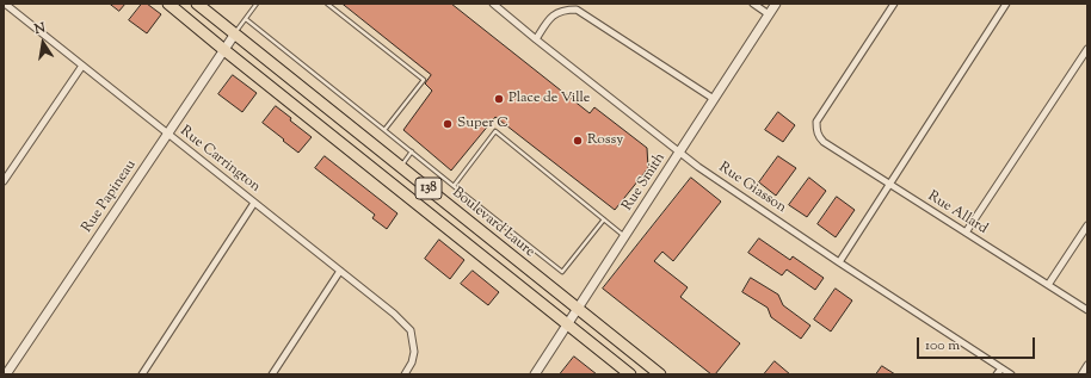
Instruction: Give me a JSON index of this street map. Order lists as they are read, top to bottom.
{
  "streets": {
    "highway": ["138", "Boulevard Laure"],
    "street": [
      "Rue Carrington",
      "Rue Smith",
      "Rue Giasson",
      "Rue Papineau",
      "Rue Allard"
    ]
  },
  "crossings": [
    ["Rue Carrington", "Rue Papineau"],
    ["Rue Smith", "138"],
    ["Rue Smith", "Rue Giasson"],
    ["Rue Smith", "Boulevard Laure"],
    ["138", "Rue Papineau"],
    ["Rue Papineau", "Boulevard Laure"]
  ],
  "places": ["Place de Ville", "Super C", "Rossy"],
  "scale_bar": "100 m",
  "north": "top"
}
